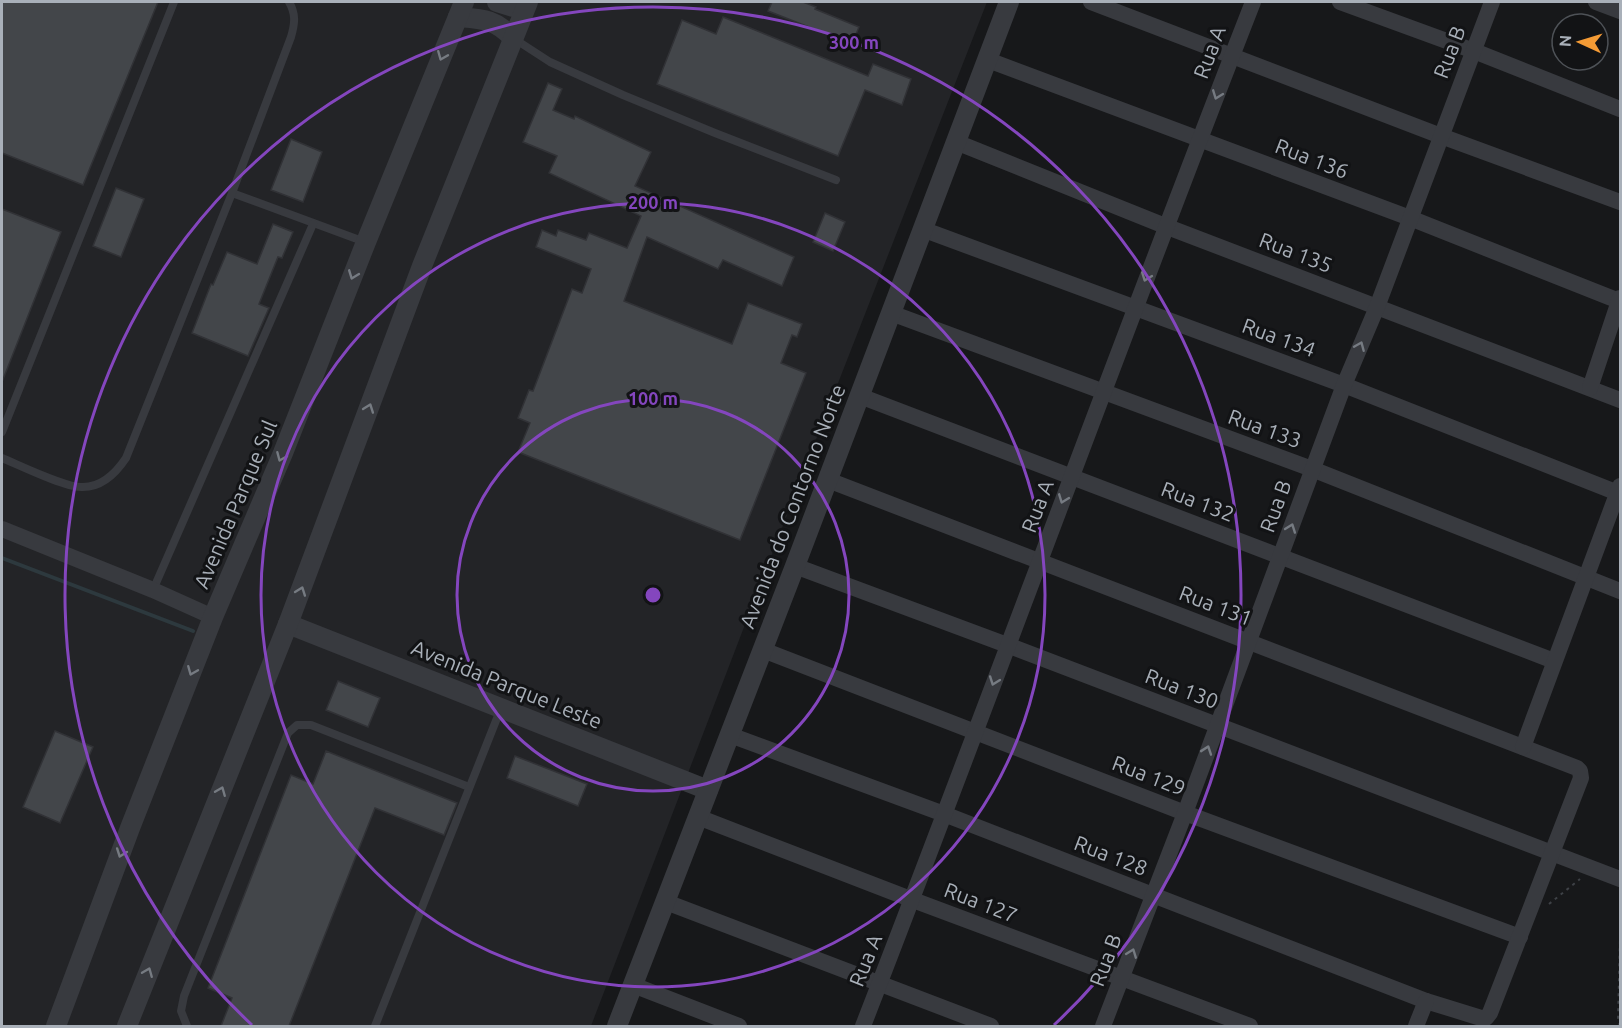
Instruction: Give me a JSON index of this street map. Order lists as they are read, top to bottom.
{
  "streets": {
    "street": [
      "Rua A",
      "Rua B",
      "Rua 136",
      "Rua 135",
      "Rua 134",
      "Rua 133",
      "Rua 132",
      "Avenida Parque Sul",
      "Avenida do Contorno Norte",
      "Rua 131",
      "Avenida Parque Leste",
      "Rua 130",
      "Rua 129",
      "Rua 128",
      "Rua 127"
    ]
  },
  "crossings": [
    ["Rua A", "Rua 136"],
    ["Rua A", "Rua 135"],
    ["Rua A", "Rua 134"],
    ["Rua A", "Rua 133"],
    ["Rua A", "Rua 132"],
    ["Rua A", "Rua 131"],
    ["Rua A", "Rua 130"],
    ["Rua A", "Rua 129"],
    ["Rua A", "Rua 128"],
    ["Rua A", "Rua 127"],
    ["Rua B", "Rua 136"],
    ["Rua B", "Rua 135"],
    ["Rua B", "Rua 134"],
    ["Rua B", "Rua 133"],
    ["Rua B", "Rua 132"],
    ["Rua B", "Rua 131"],
    ["Rua B", "Rua 130"],
    ["Rua B", "Rua 129"],
    ["Rua B", "Rua 128"],
    ["Rua B", "Rua 127"],
    ["Rua 136", "Avenida do Contorno Norte"],
    ["Rua 135", "Avenida do Contorno Norte"],
    ["Rua 134", "Avenida do Contorno Norte"],
    ["Rua 133", "Avenida do Contorno Norte"],
    ["Rua 132", "Avenida do Contorno Norte"],
    ["Avenida do Contorno Norte", "Rua 131"],
    ["Avenida do Contorno Norte", "Avenida Parque Leste"],
    ["Avenida do Contorno Norte", "Rua 130"],
    ["Avenida do Contorno Norte", "Rua 129"],
    ["Avenida do Contorno Norte", "Rua 128"],
    ["Avenida do Contorno Norte", "Rua 127"],
    ["Rua 131", "Rua 130"],
    ["Rua 129", "Rua 128"]
  ],
  "north": "left",
  "rings": ["300 m", "200 m", "100 m"]
}
